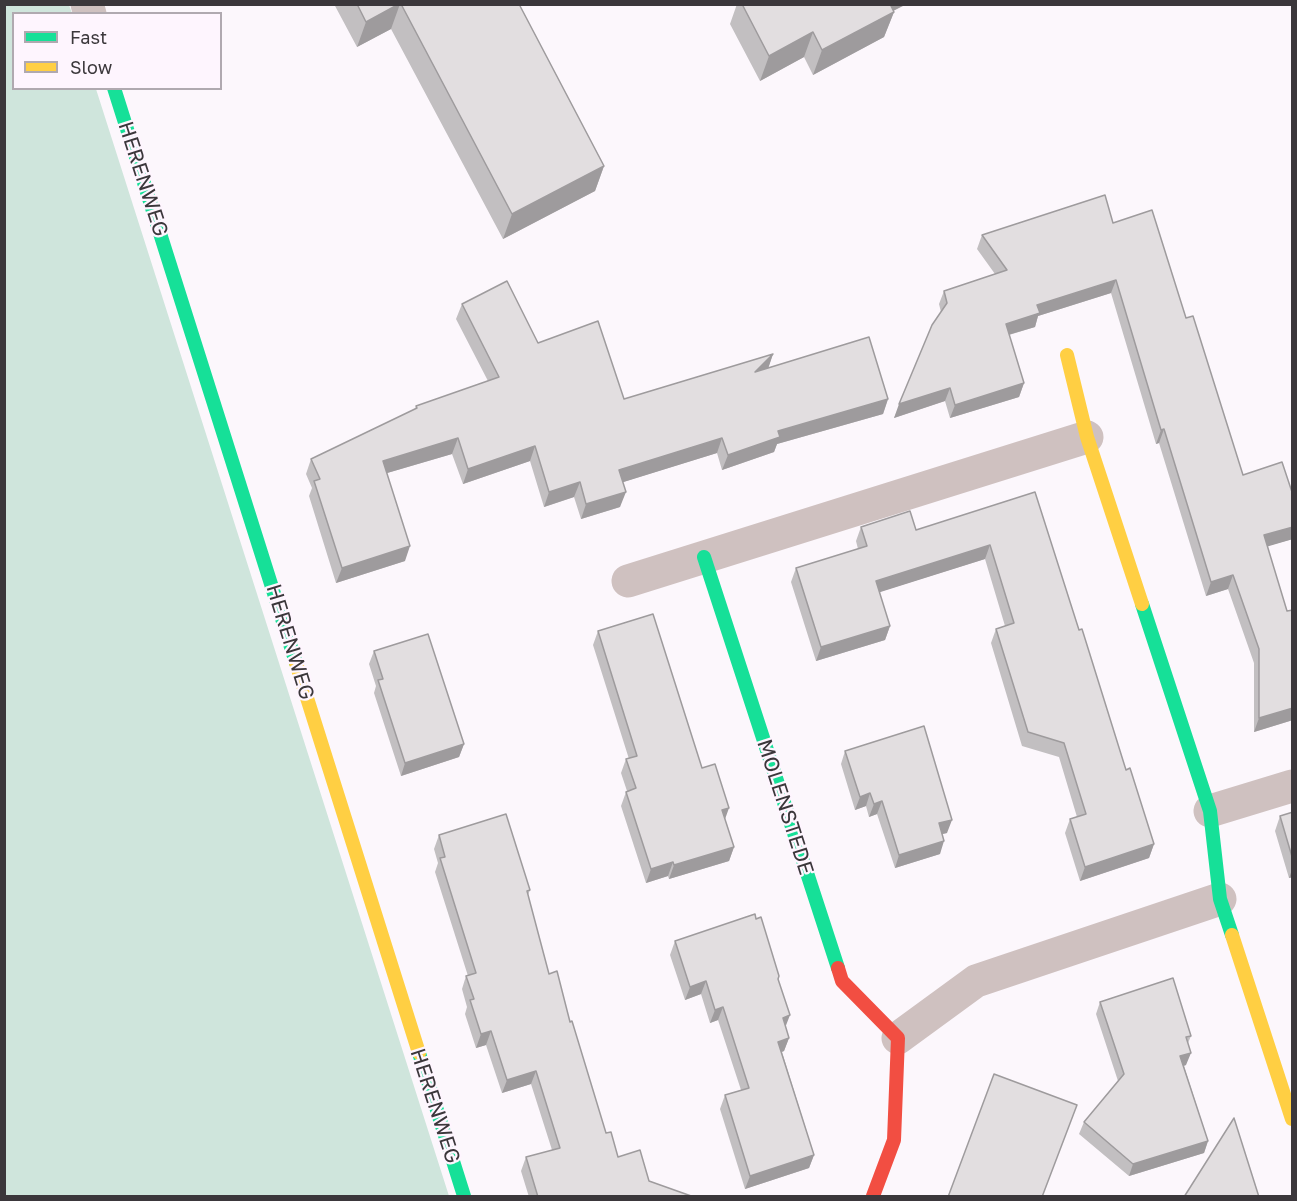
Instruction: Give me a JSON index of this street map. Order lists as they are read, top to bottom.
{
  "streets": {
    "street": ["HERENWEG", "MOLENSTEDE"]
  },
  "legend": ["Fast", "Slow"]
}
